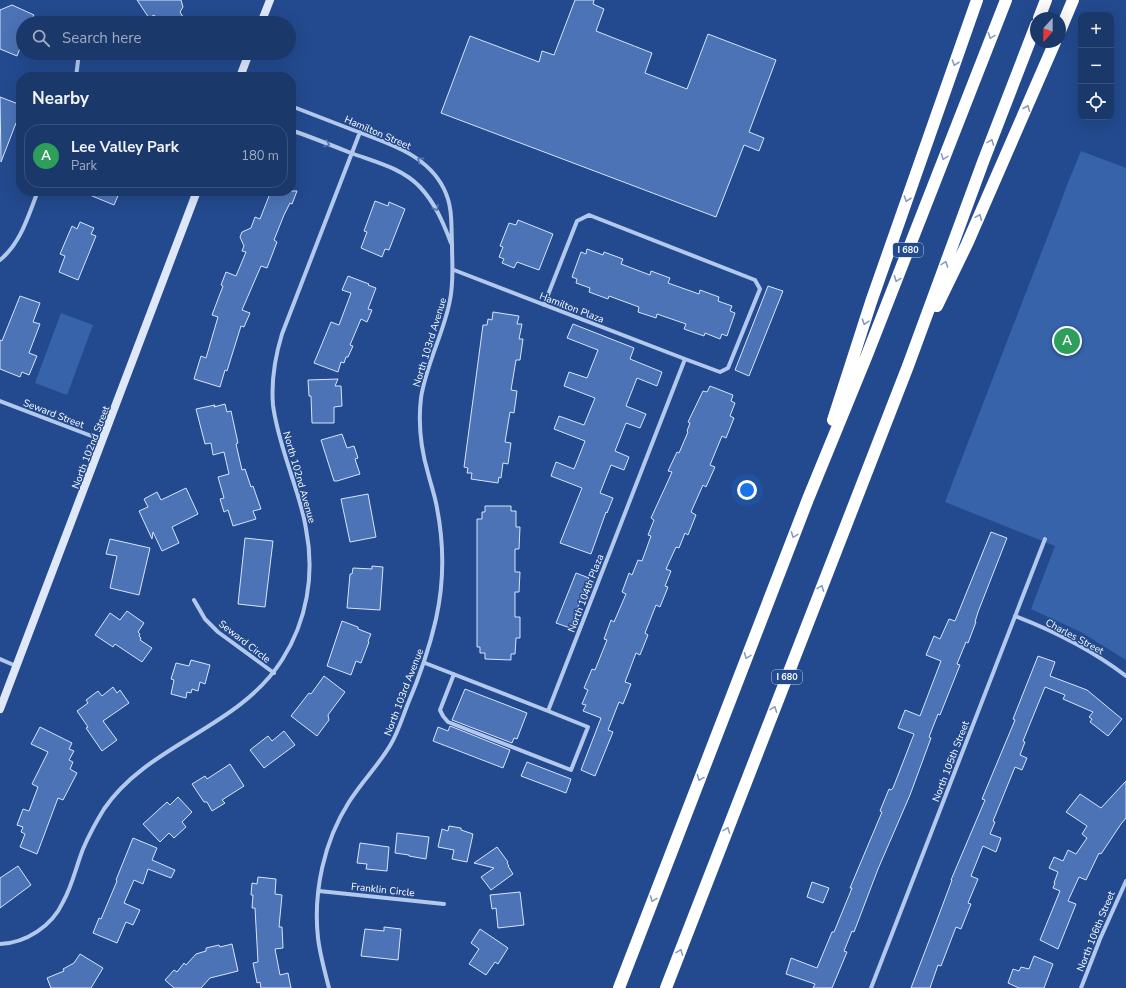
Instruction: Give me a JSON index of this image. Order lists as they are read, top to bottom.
{
  "streets": {
    "highway": ["I 680"],
    "main road": ["North 102nd Street"],
    "street": [
      "Hamilton Street",
      "Hamilton Plaza",
      "North 103rd Avenue",
      "Seward Street",
      "North 102nd Avenue",
      "North 104th Plaza",
      "Charles Street",
      "Seward Circle",
      "North 105th Street",
      "Franklin Circle",
      "North 106th Street"
    ]
  },
  "crossings": [
    ["Hamilton Street", "North 103rd Avenue"],
    ["Hamilton Street", "North 102nd Avenue"],
    ["Hamilton Plaza", "North 103rd Avenue"],
    ["Hamilton Plaza", "North 104th Plaza"],
    ["North 103rd Avenue", "Franklin Circle"],
    ["Seward Street", "North 102nd Street"],
    ["North 102nd Avenue", "Seward Circle"],
    ["Charles Street", "North 105th Street"]
  ],
  "north": "bottom",
  "page": {
    "map_buttons": ["+", "−"],
    "search": "Search here",
    "heading": "Nearby",
    "list": [
      {
        "mark": "A",
        "name": "Lee Valley Park",
        "note": "Park",
        "value": "180 m"
      }
    ],
    "pins": "A"
  }
}
